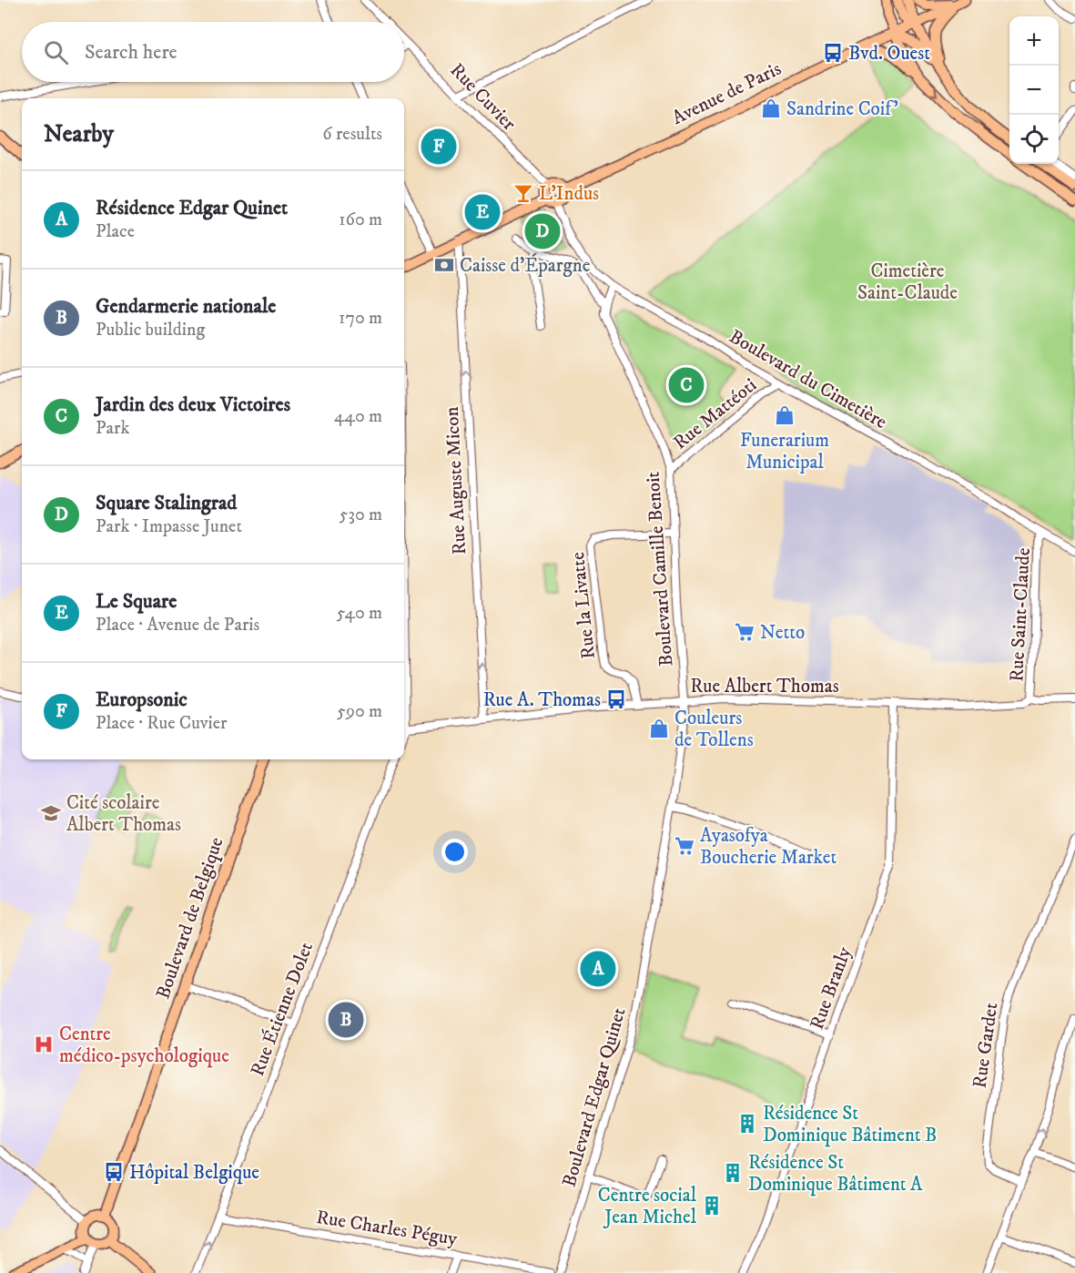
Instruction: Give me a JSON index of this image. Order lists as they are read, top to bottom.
{
  "streets": {
    "main road": ["Avenue de Paris", "Boulevard de Belgique"],
    "street": [
      "Rue Cuvier",
      "Boulevard du Cimetière",
      "Rue Mattéoti",
      "Rue Auguste Micon",
      "Boulevard Camille Benoit",
      "Rue la Livatte",
      "Rue Saint-Claude",
      "Rue Albert Thomas",
      "Rue Branly",
      "Rue Étienne Dolet",
      "Rue Gardet",
      "Boulevard Edgar Quinet",
      "Rue Charles Péguy"
    ]
  },
  "crossings": [
    ["Avenue de Paris", "Rue Cuvier"],
    ["Avenue de Paris", "Boulevard du Cimetière"],
    ["Rue Cuvier", "Boulevard du Cimetière"],
    ["Boulevard du Cimetière", "Rue Mattéoti"],
    ["Boulevard du Cimetière", "Rue Saint-Claude"],
    ["Rue Mattéoti", "Boulevard Camille Benoit"],
    ["Rue Auguste Micon", "Rue Albert Thomas"],
    ["Boulevard Camille Benoit", "Rue la Livatte"],
    ["Boulevard Camille Benoit", "Rue Albert Thomas"],
    ["Boulevard Camille Benoit", "Boulevard Edgar Quinet"],
    ["Rue Saint-Claude", "Rue Albert Thomas"],
    ["Rue Albert Thomas", "Rue Branly"],
    ["Rue Albert Thomas", "Boulevard Edgar Quinet"],
    ["Rue Étienne Dolet", "Rue Charles Péguy"]
  ],
  "one_way": ["Rue Auguste Micon"],
  "parks": ["Cimetière Saint-Claude"],
  "places": {
    "bus stop": ["Bvd. Ouest", "Rue A. Thomas", "Hôpital Belgique"],
    "shop": ["Sandrine Coif'", "Funerarium Municipal", "Couleurs de Tollens"],
    "bar": ["L'Indus"],
    "bank": ["Caisse d'Épargne"],
    "supermarket": ["Netto", "Ayasofya Boucherie Market"],
    "school or university": ["Cité scolaire Albert Thomas"],
    "hospital": ["Centre médico-psychologique"],
    "building": ["Résidence St Dominique Bâtiment B", "Résidence St Dominique Bâtiment A", "Centre social Jean Michel"]
  },
  "page": {
    "map_buttons": ["+", "−"],
    "search": "Search here",
    "heading": ["Nearby", "6 results"],
    "pins": [
      "F",
      "E",
      "D",
      "C",
      "A",
      "B"
    ],
    "list": [
      {
        "mark": "A",
        "name": "Résidence Edgar Quinet",
        "note": "Place",
        "value": "160 m"
      },
      {
        "mark": "B",
        "name": "Gendarmerie nationale",
        "note": "Public building",
        "value": "170 m"
      },
      {
        "mark": "C",
        "name": "Jardin des deux Victoires",
        "note": "Park",
        "value": "440 m"
      },
      {
        "mark": "D",
        "name": "Square Stalingrad",
        "note": "Park · Impasse Junet",
        "value": "530 m"
      },
      {
        "mark": "E",
        "name": "Le Square",
        "note": "Place · Avenue de Paris",
        "value": "540 m"
      },
      {
        "mark": "F",
        "name": "Europsonic",
        "note": "Place · Rue Cuvier",
        "value": "590 m"
      }
    ]
  }
}
